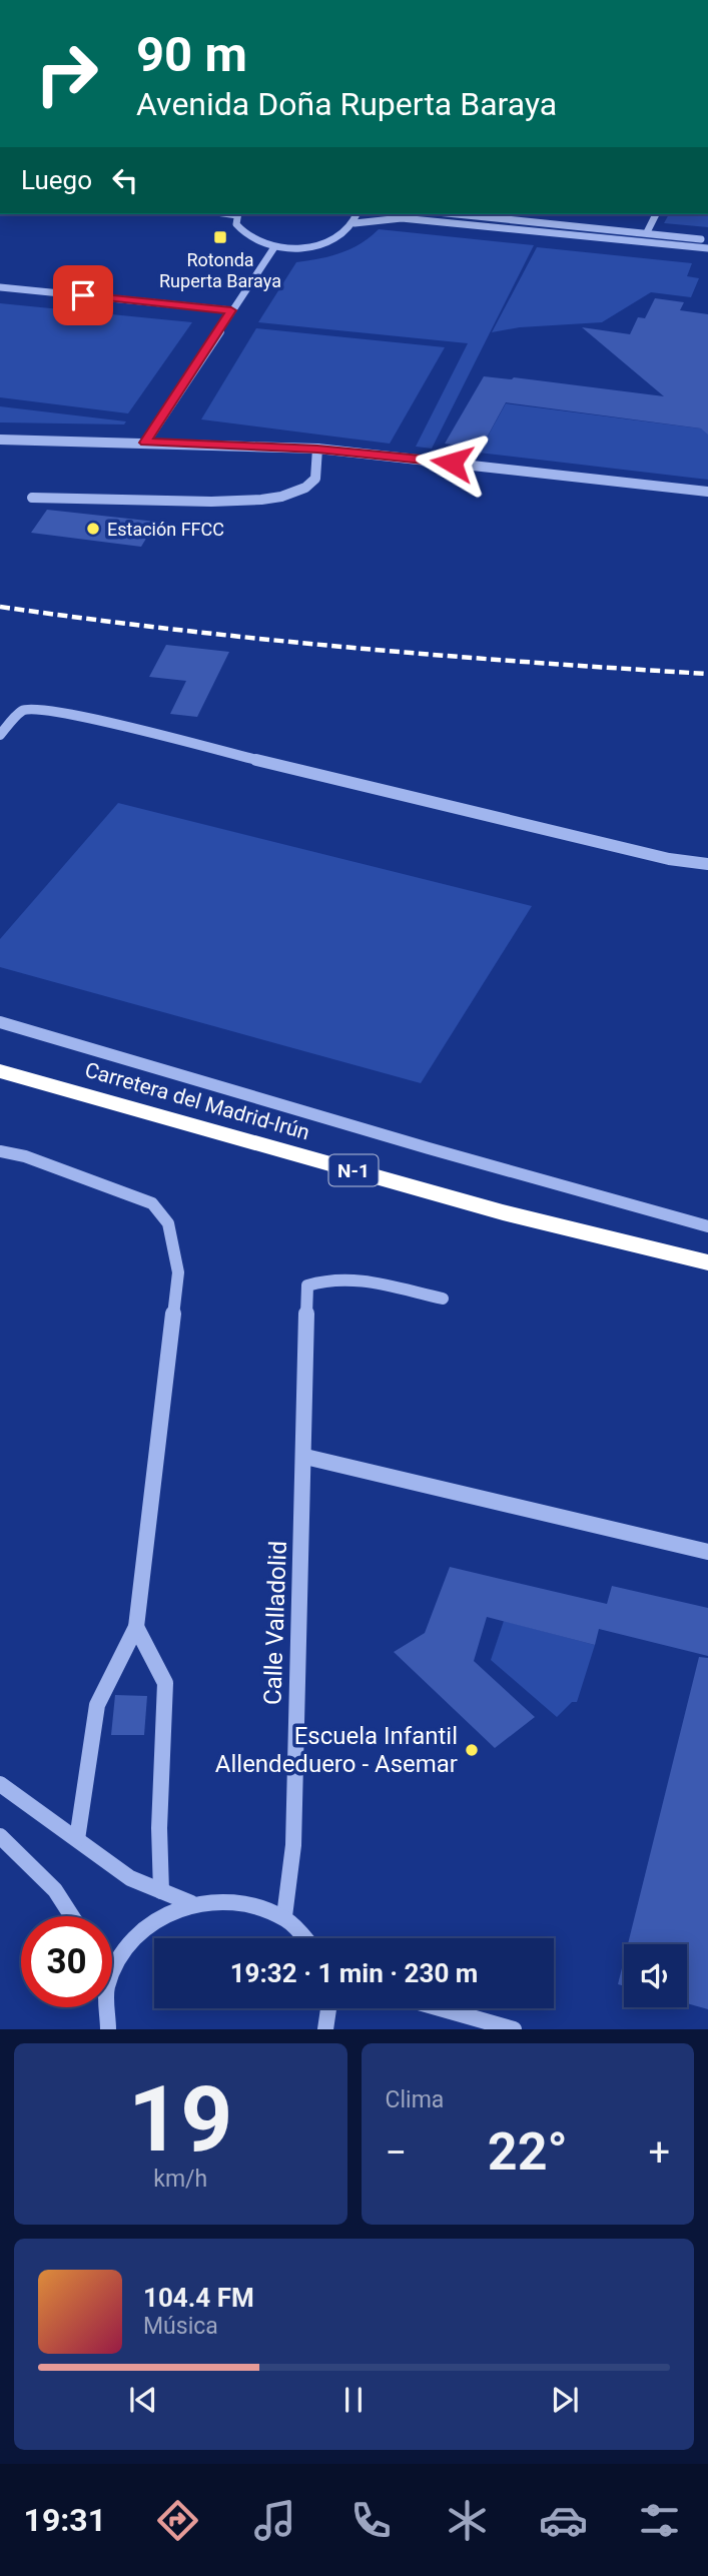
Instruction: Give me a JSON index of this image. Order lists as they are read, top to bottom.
{
  "streets": {
    "highway": ["Carretera del Madrid-Irún", "N-1"],
    "street": ["Calle Valladolid"]
  },
  "places": {
    "transit": ["Rotonda Ruperta Baraya"],
    "other": ["Estación FFCC", "Escuela Infantil Allendeduero - Asemar"]
  },
  "page": {
    "turn": ["90 m", "Avenida Doña Ruperta Baraya"],
    "then": "Luego",
    "limit": "30",
    "trip": "19:32 · 1 min · 230 m",
    "tile": [
      ["19", "km/h"],
      "Clima"
    ],
    "heat": ["−", "22°", "+"],
    "song": ["104.4 FM", "Música"],
    "tabs": "19:31"
  }
}
